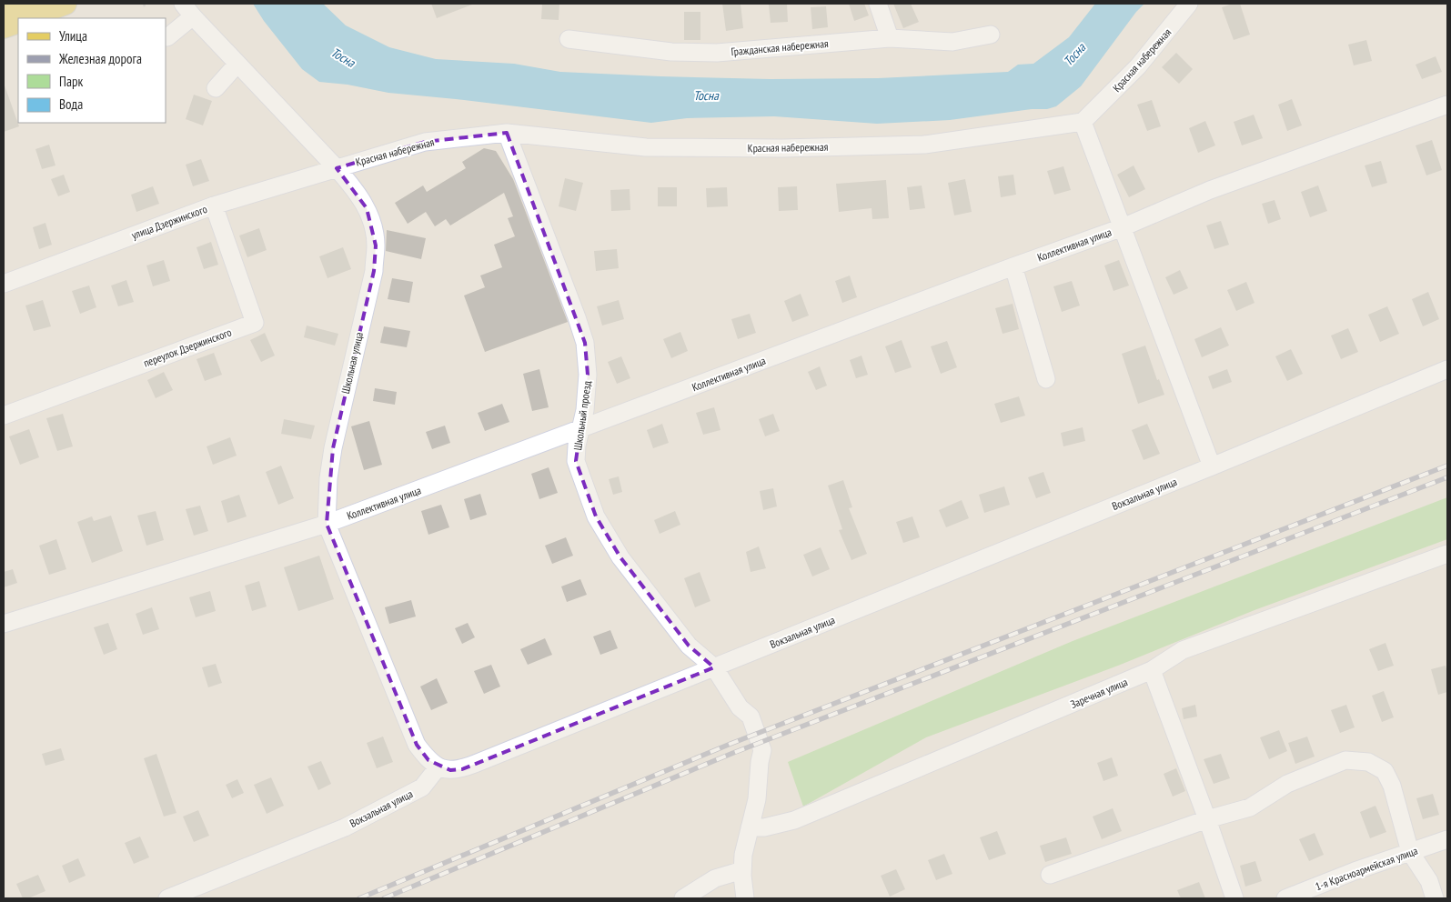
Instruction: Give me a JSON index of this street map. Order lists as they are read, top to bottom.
{
  "streets": {
    "street": [
      "Гражданская набережная",
      "Красная набережная",
      "улица Дзержинского",
      "Коллективная улица",
      "переулок Дзержинского",
      "Школьная улица",
      "Школьный проезд",
      "Вокзальная улица",
      "Заречная улица",
      "1-я Красноармейская улица"
    ]
  },
  "crossings": [
    ["Красная набережная", "улица Дзержинского"],
    ["Красная набережная", "Школьная улица"],
    ["Красная набережная", "Школьный проезд"],
    ["улица Дзержинского", "переулок Дзержинского"],
    ["улица Дзержинского", "Школьная улица"],
    ["Коллективная улица", "Школьная улица"],
    ["Коллективная улица", "Школьный проезд"],
    ["Школьная улица", "Вокзальная улица"],
    ["Школьный проезд", "Вокзальная улица"],
    ["Школьный проезд", "Заречная улица"]
  ],
  "water": ["Тосна"],
  "legend": [
    "Улица",
    "Железная дорога",
    "Парк",
    "Вода"
  ]
}
